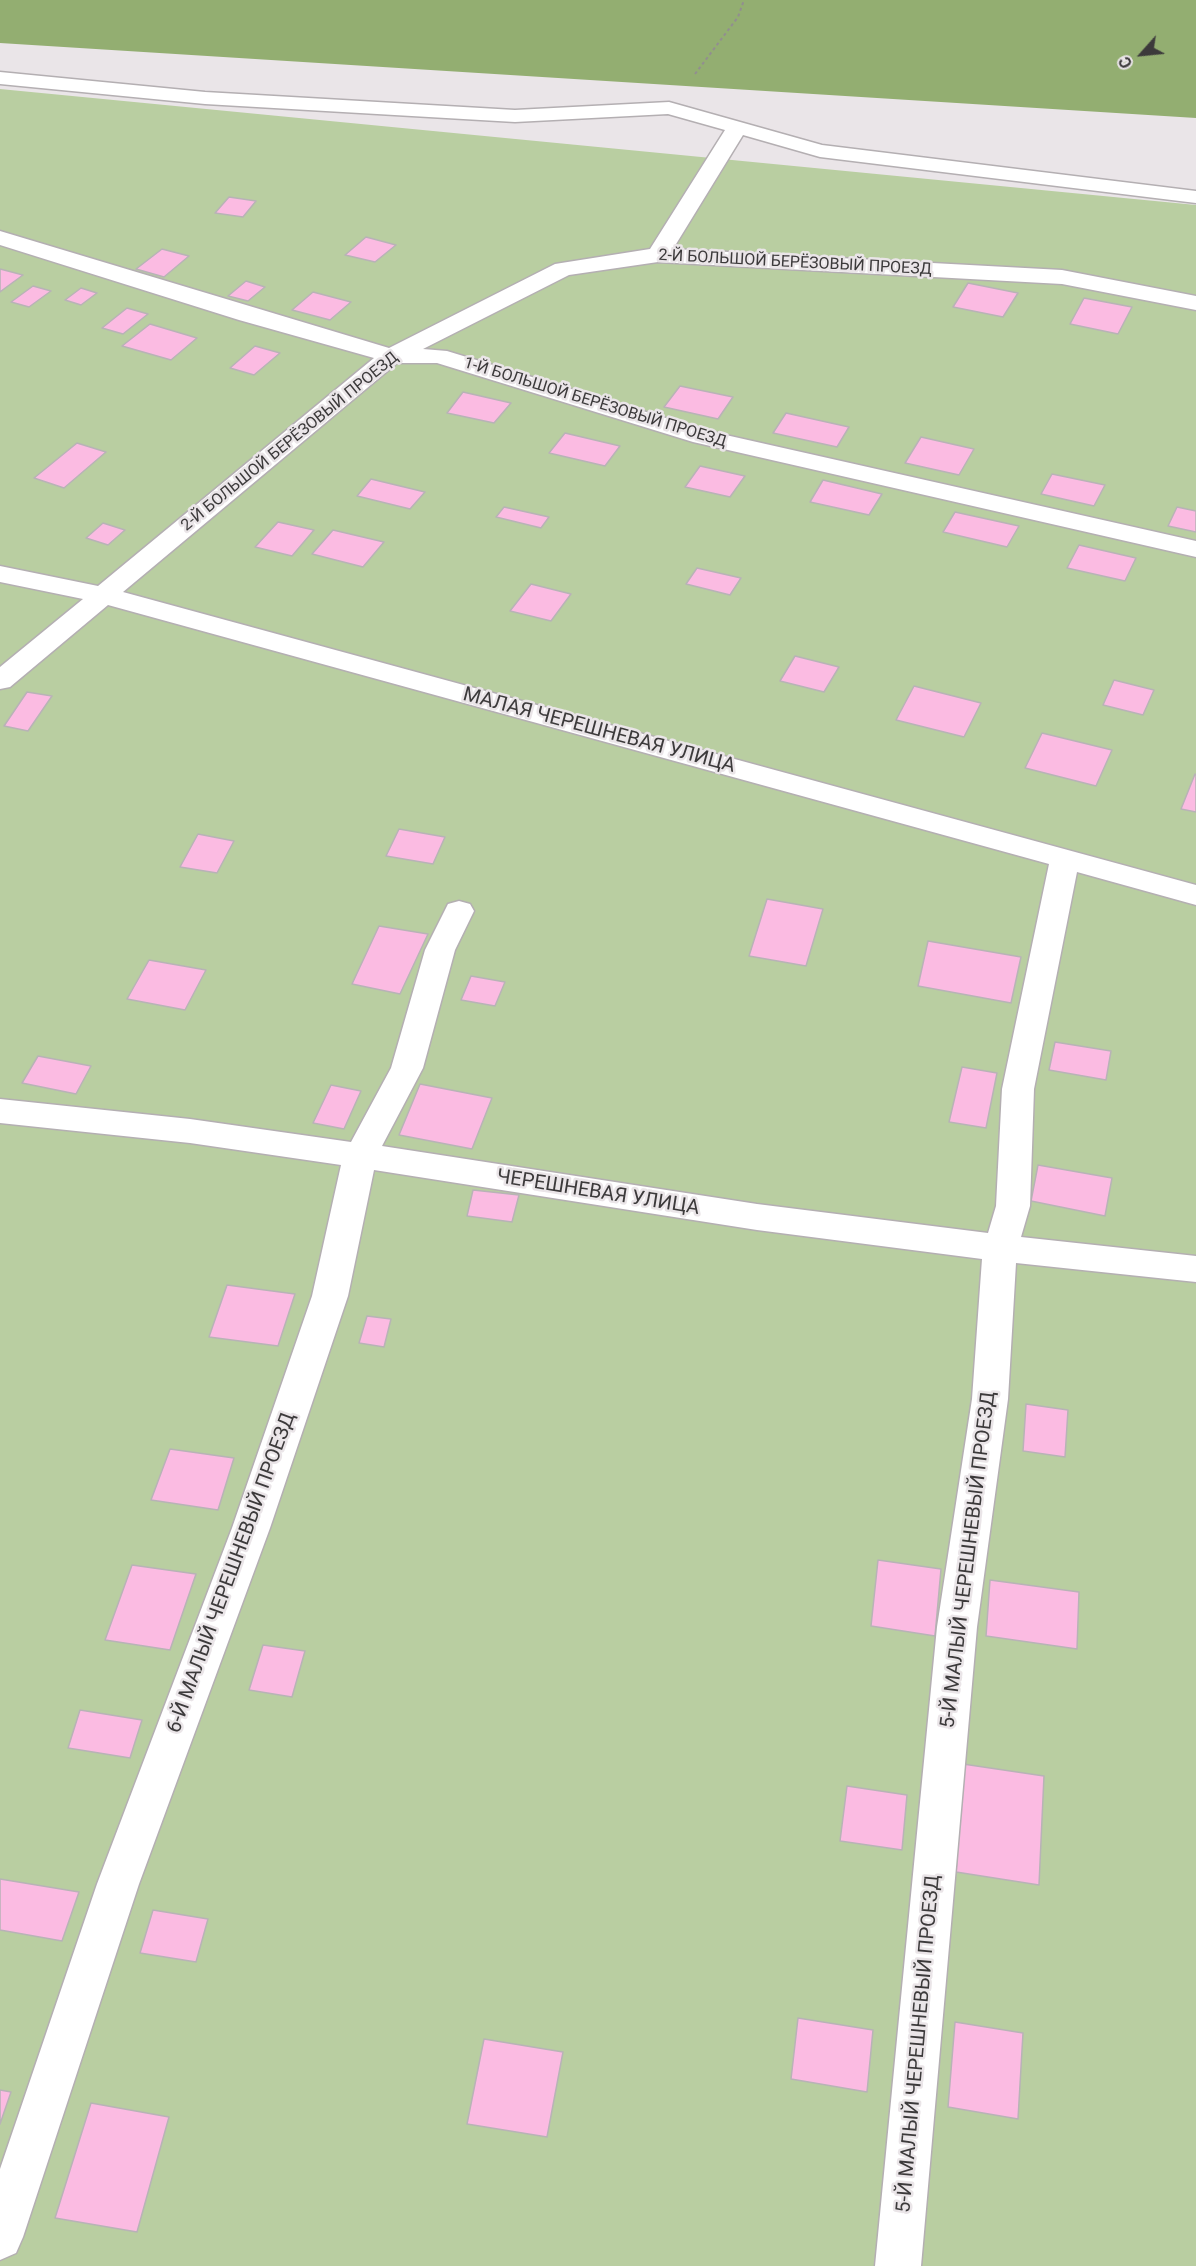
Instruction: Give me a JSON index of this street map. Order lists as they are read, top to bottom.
{
  "streets": {
    "lane": [
      "2-Й БОЛЬШОЙ БЕРЁЗОВЫЙ ПРОЕЗД",
      "1-Й БОЛЬШОЙ БЕРЁЗОВЫЙ ПРОЕЗД",
      "МАЛАЯ ЧЕРЕШНЕВАЯ УЛИЦА",
      "ЧЕРЕШНЕВАЯ УЛИЦА",
      "5-Й МАЛЫЙ ЧЕРЕШНЕВЫЙ ПРОЕЗД",
      "6-Й МАЛЫЙ ЧЕРЕШНЕВЫЙ ПРОЕЗД"
    ]
  },
  "crossings": [
    ["2-Й БОЛЬШОЙ БЕРЁЗОВЫЙ ПРОЕЗД", "1-Й БОЛЬШОЙ БЕРЁЗОВЫЙ ПРОЕЗД"],
    ["2-Й БОЛЬШОЙ БЕРЁЗОВЫЙ ПРОЕЗД", "МАЛАЯ ЧЕРЕШНЕВАЯ УЛИЦА"],
    ["МАЛАЯ ЧЕРЕШНЕВАЯ УЛИЦА", "5-Й МАЛЫЙ ЧЕРЕШНЕВЫЙ ПРОЕЗД"],
    ["ЧЕРЕШНЕВАЯ УЛИЦА", "5-Й МАЛЫЙ ЧЕРЕШНЕВЫЙ ПРОЕЗД"],
    ["ЧЕРЕШНЕВАЯ УЛИЦА", "6-Й МАЛЫЙ ЧЕРЕШНЕВЫЙ ПРОЕЗД"]
  ],
  "north": "bottom left"
}
